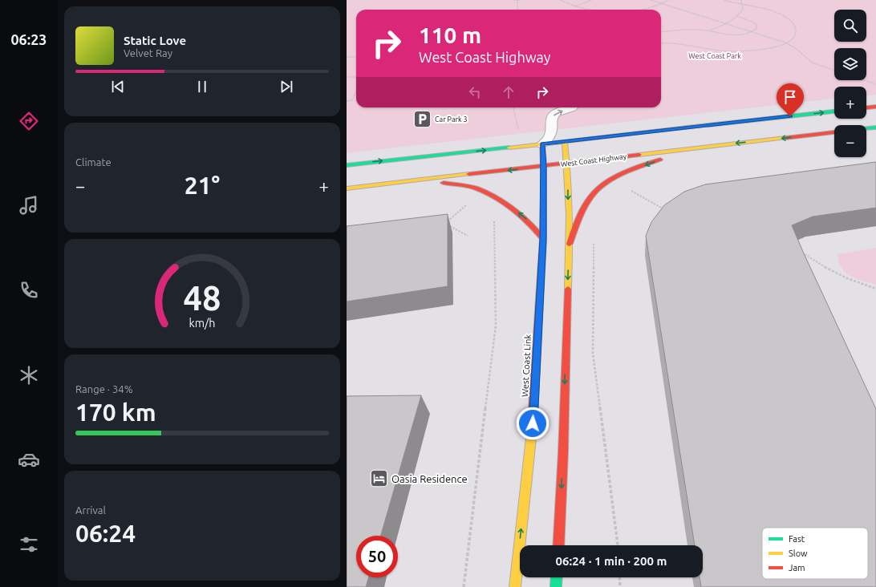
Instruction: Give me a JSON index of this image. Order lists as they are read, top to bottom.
{
  "streets": {
    "main road": ["West Coast Highway", "West Coast Link"]
  },
  "crossings": [
    ["West Coast Highway", "West Coast Link"]
  ],
  "parks": ["West Coast Park"],
  "places": {
    "parking": ["Car Park 3"],
    "hotel": ["Oasia Residence"]
  },
  "legend": ["Fast", "Slow", "Jam"],
  "page": {
    "tabs": "06:23",
    "map_buttons": ["+", "−"],
    "turn": ["110 m", "West Coast Highway"],
    "song": ["Static Love", "Velvet Ray"],
    "tile": [
      "Climate",
      ["Range · 34%", "170 km"],
      ["Arrival", "06:24"]
    ],
    "heat": ["−", "21°", "+"],
    "limit": "50",
    "trip": "06:24 · 1 min · 200 m",
    "gauge": ["48", "km/h"]
  }
}
